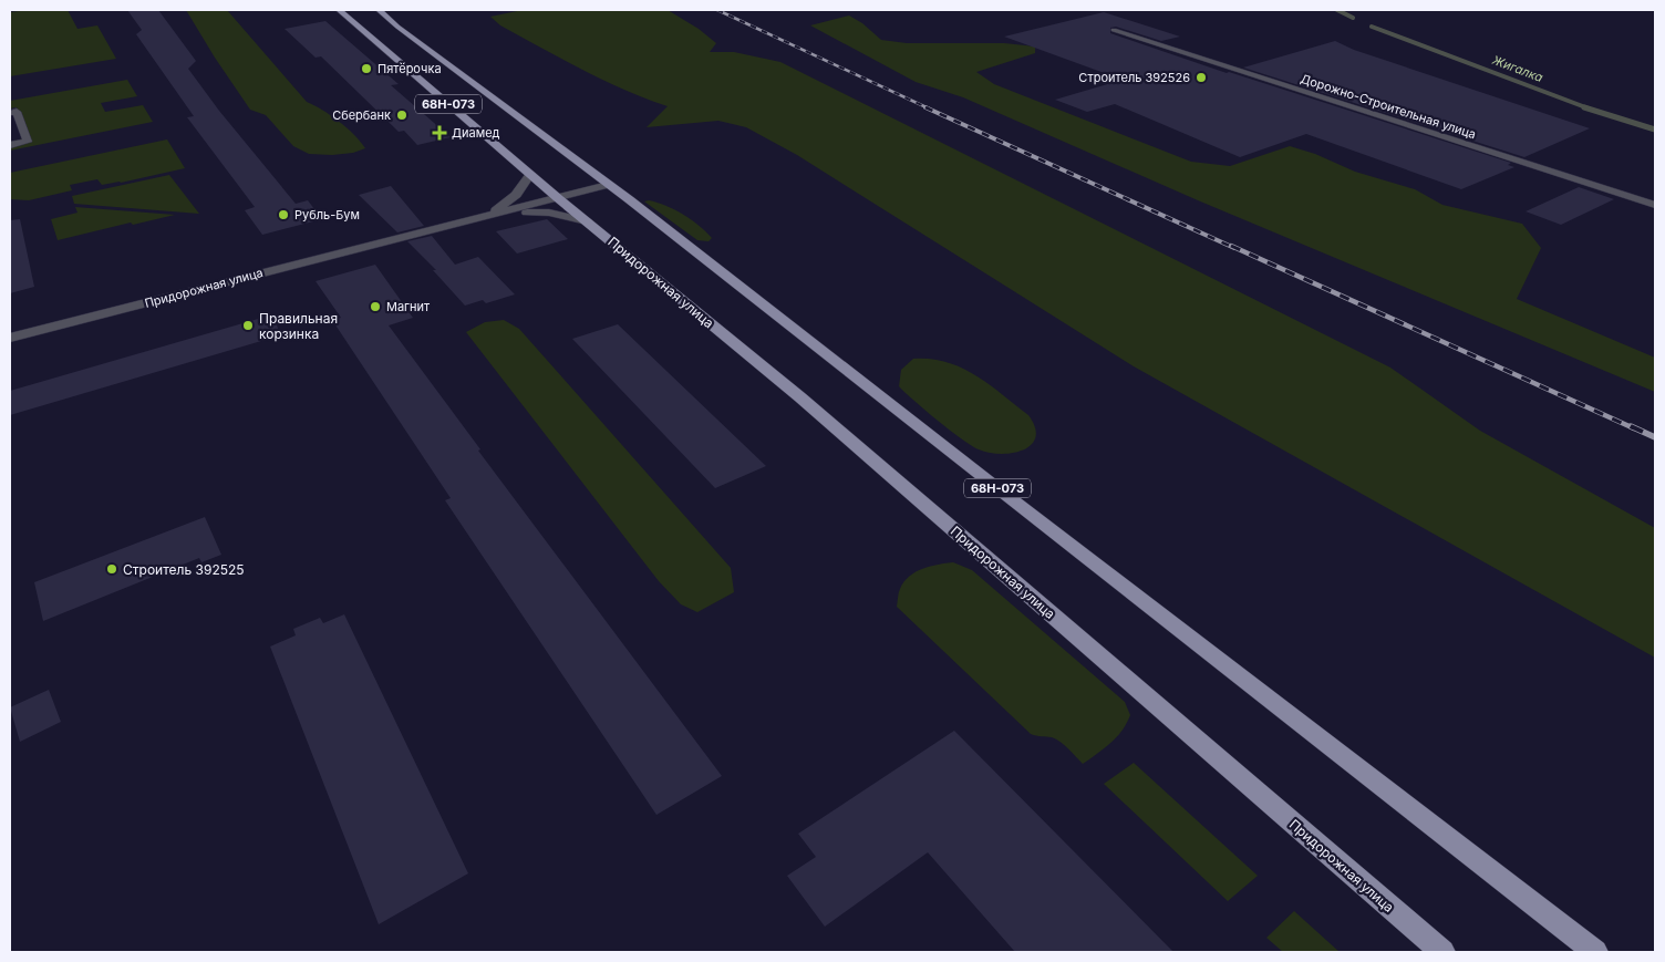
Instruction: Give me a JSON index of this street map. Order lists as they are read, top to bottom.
{
  "streets": {
    "main road": ["68Н-073", "Придорожная улица"],
    "street": ["Дорожно-Строительная улица"]
  },
  "water": ["Жигалка"],
  "places": {
    "other": [
      "Пятёрочка",
      "Строитель 392526",
      "Сбербанк",
      "Рубль-Бум",
      "Магнит",
      "Правильная корзинка",
      "Строитель 392525"
    ],
    "health": ["Диамед"]
  }
}
